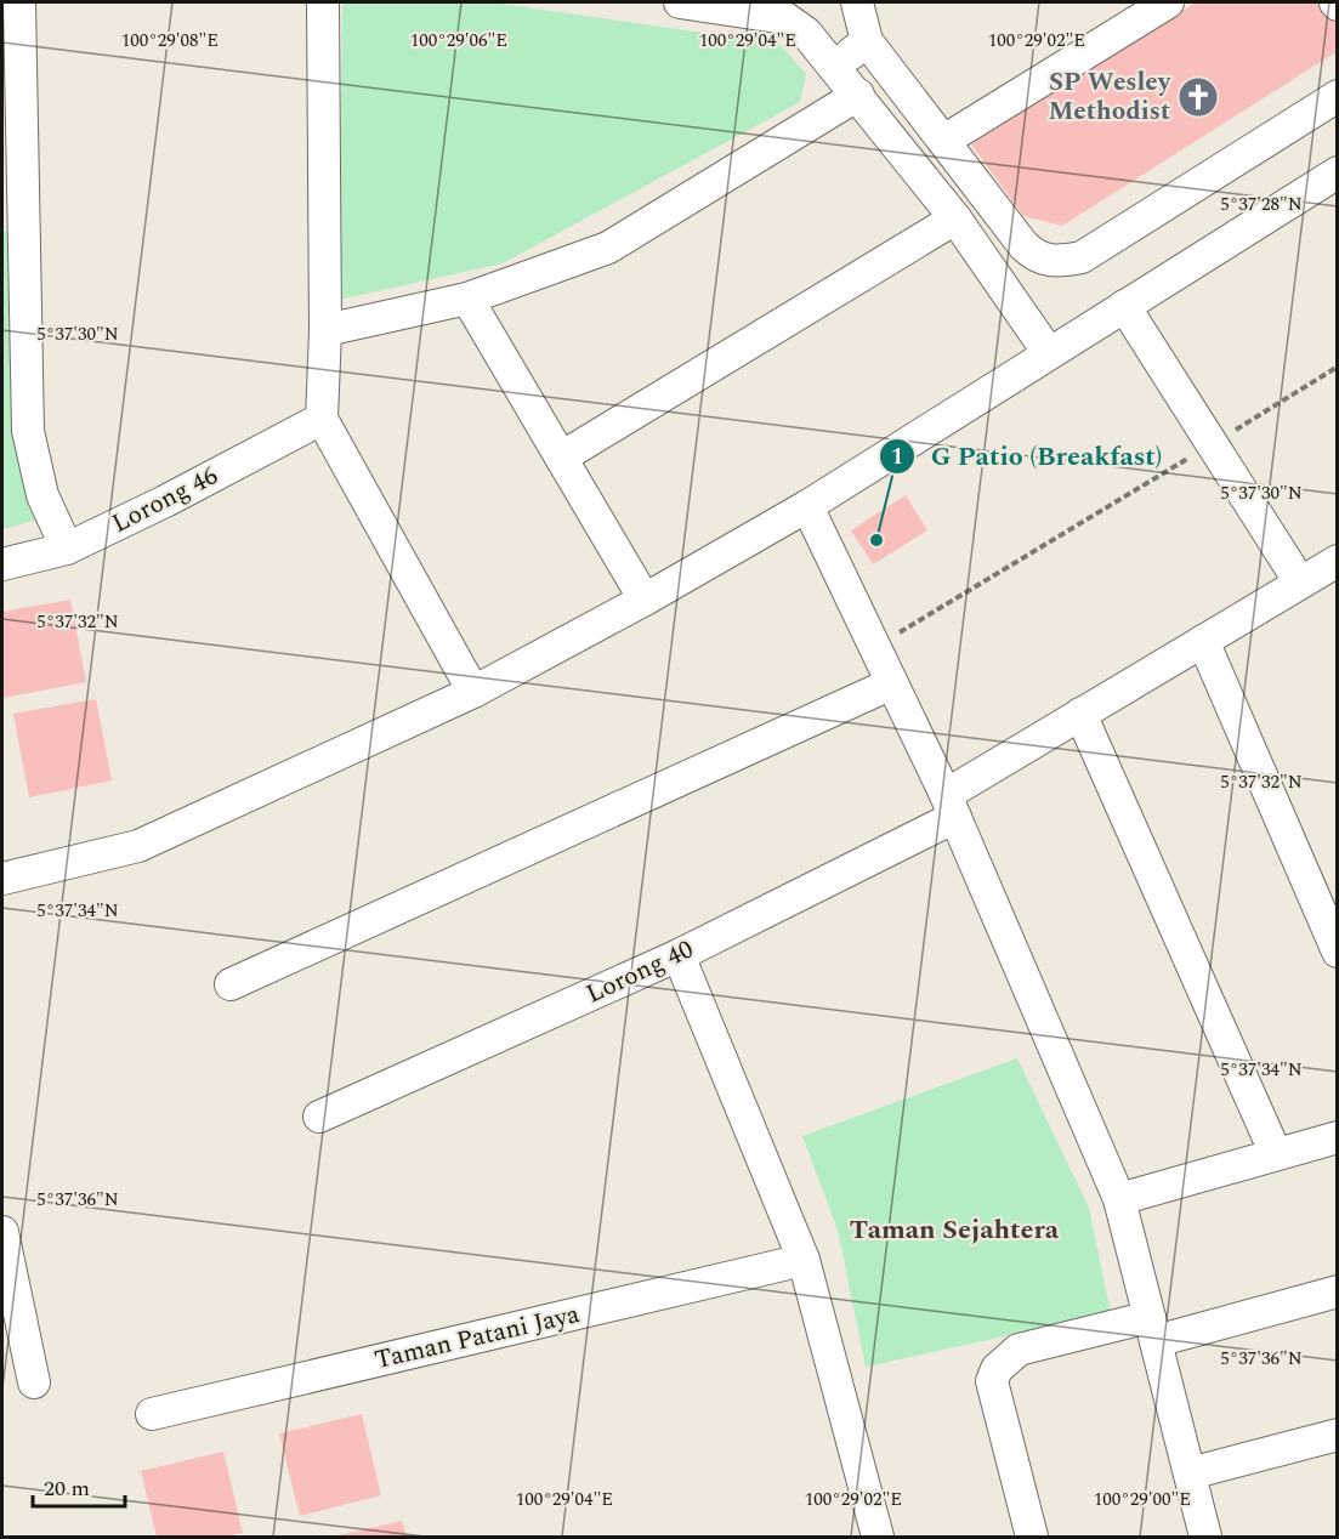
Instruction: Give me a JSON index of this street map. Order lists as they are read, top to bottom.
{
  "streets": {
    "street": ["Lorong 46", "Lorong 40", "Taman Patani Jaya"]
  },
  "districts": ["Taman Sejahtera"],
  "places": {
    "church": ["SP Wesley Methodist"],
    "other": ["G Patio (Breakfast)"]
  },
  "scale_bar": "20 m",
  "coordinates": [
    "100°29'08\"E",
    "100°29'06\"E",
    "100°29'04\"E",
    "100°29'02\"E",
    "5°37'28\"N",
    "5°37'30\"N",
    "5°37'32\"N",
    "5°37'34\"N",
    "5°37'36\"N",
    "100°29'00\"E"
  ]
}
